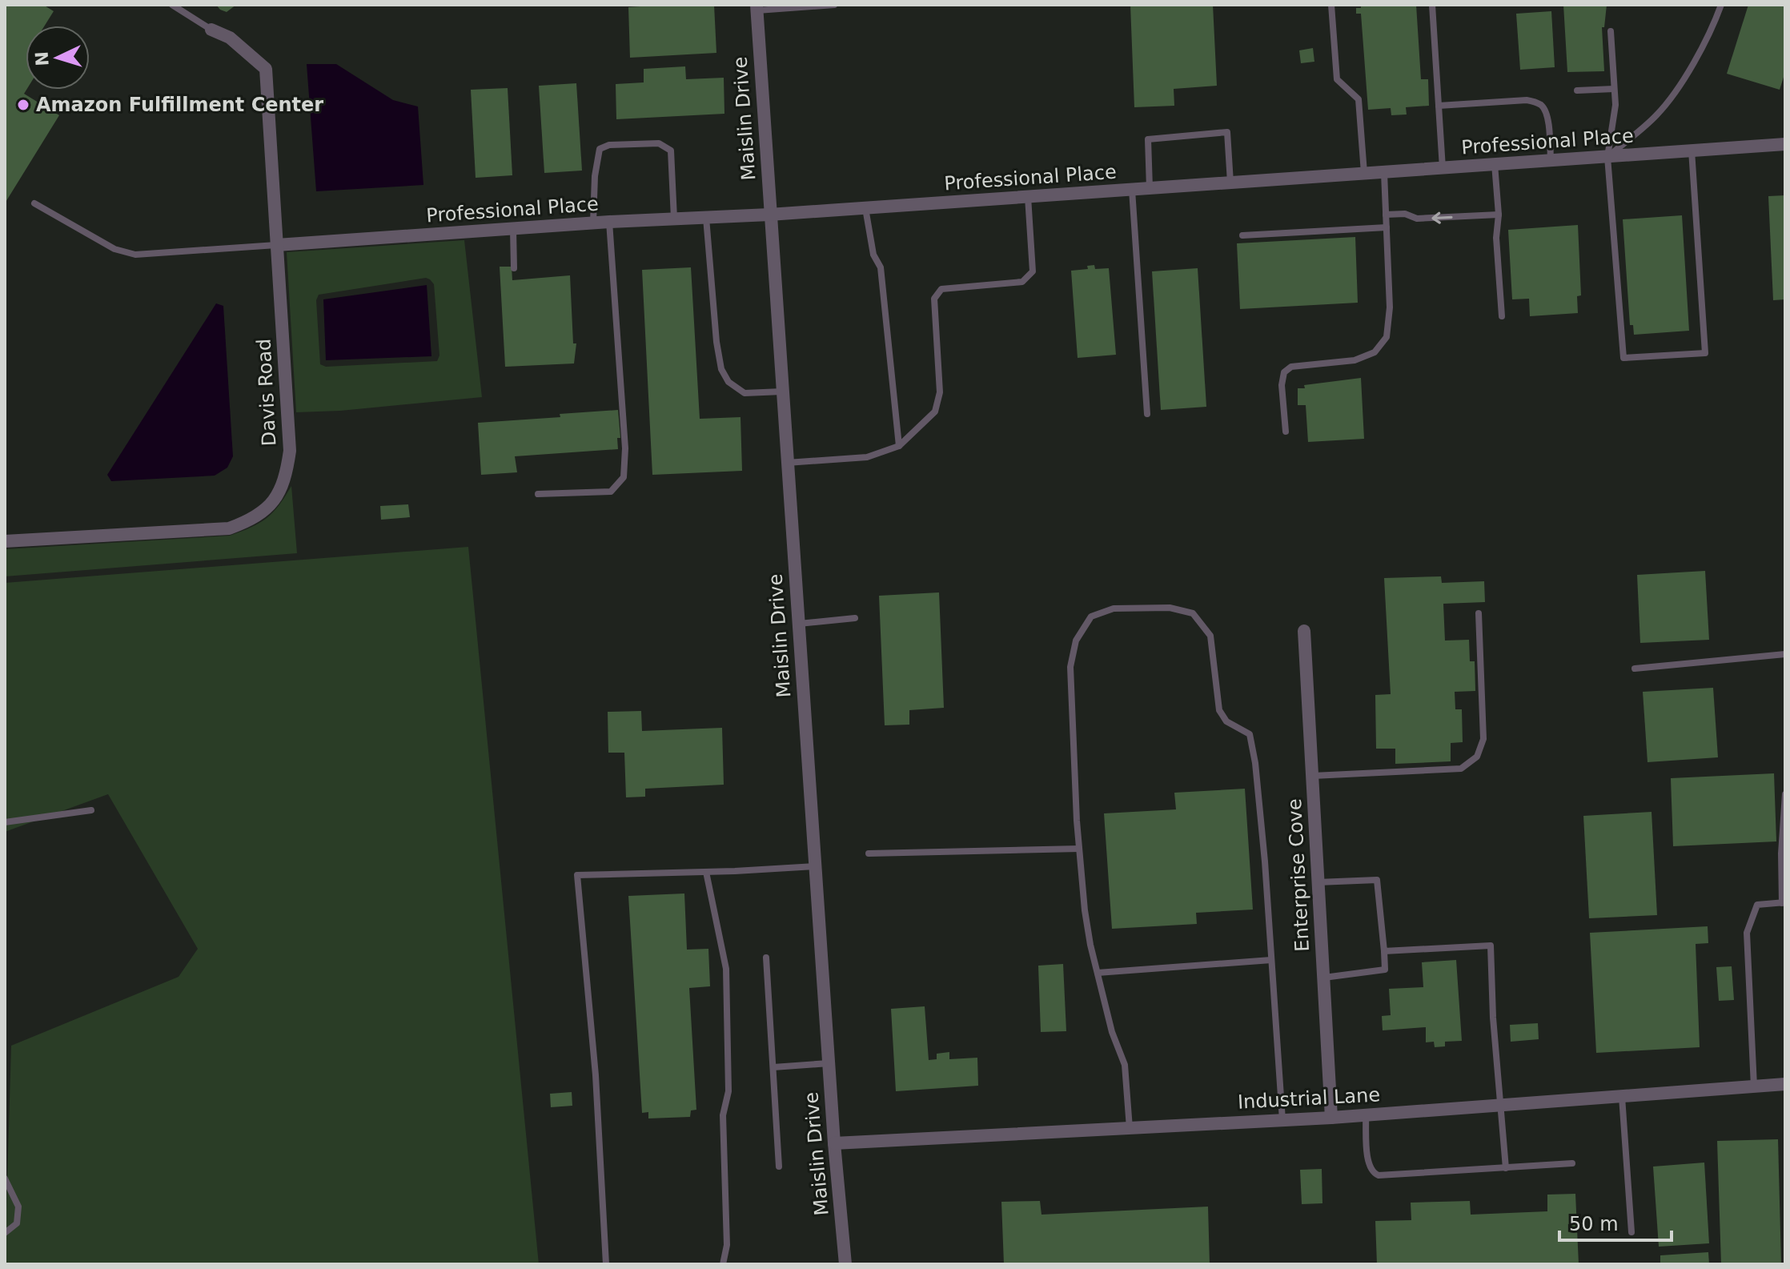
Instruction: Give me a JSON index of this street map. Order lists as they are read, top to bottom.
{
  "streets": {
    "street": [
      "Maislin Drive",
      "Professional Place",
      "Davis Road",
      "Enterprise Cove",
      "Industrial Lane"
    ]
  },
  "crossings": [
    ["Maislin Drive", "Professional Place"],
    ["Maislin Drive", "Industrial Lane"],
    ["Professional Place", "Davis Road"],
    ["Enterprise Cove", "Industrial Lane"]
  ],
  "places": ["Amazon Fulfillment Center"],
  "scale_bar": "50 m",
  "north": "left"
}
